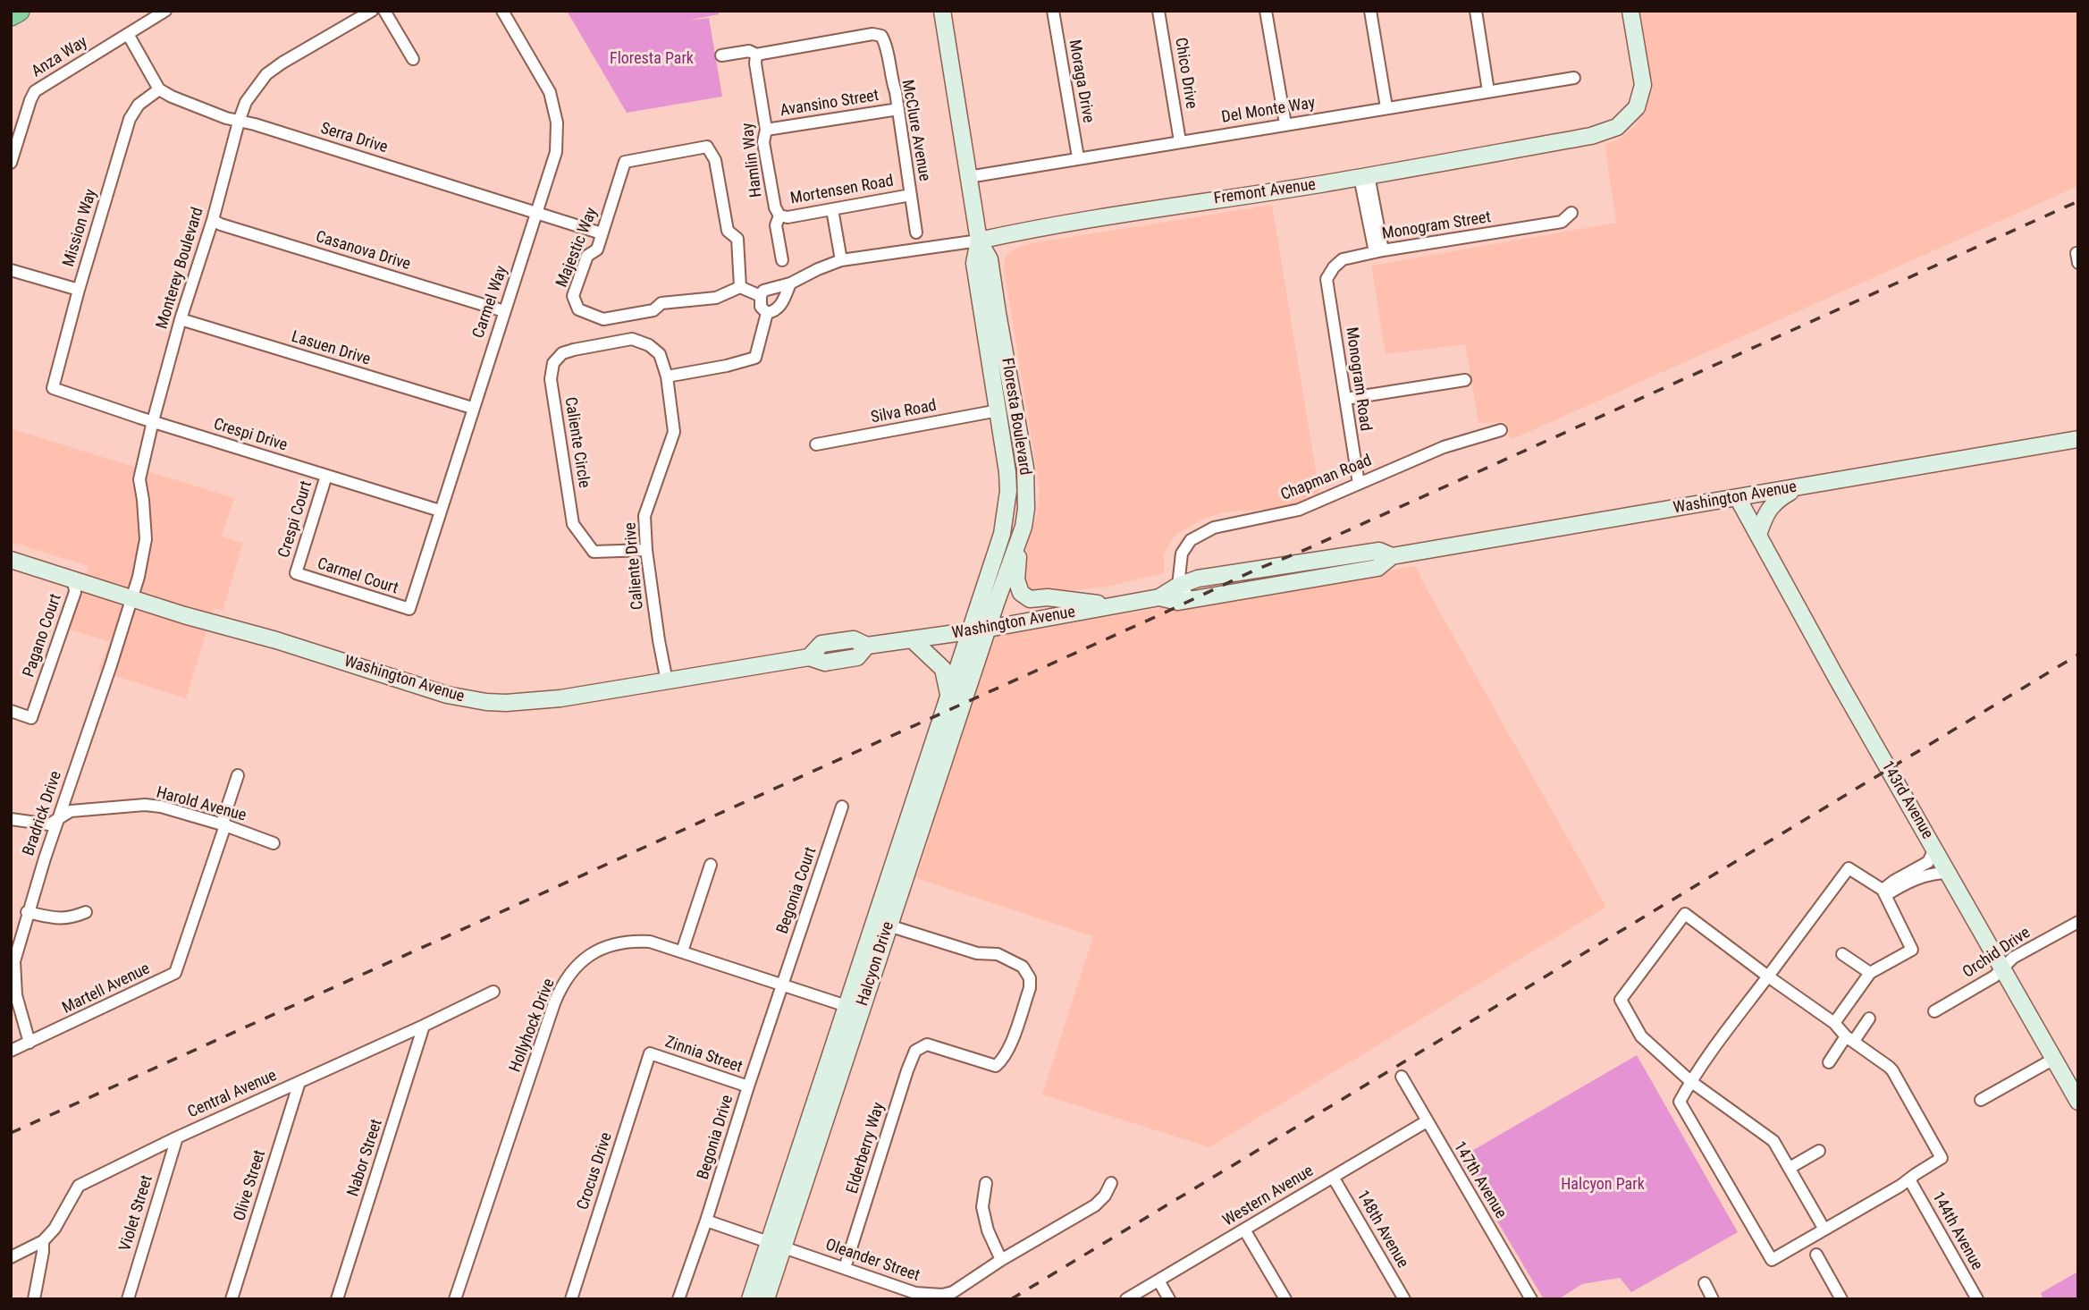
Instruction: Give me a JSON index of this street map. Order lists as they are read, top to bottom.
{
  "streets": {
    "main road": [
      "Fremont Avenue",
      "Floresta Boulevard",
      "Washington Avenue",
      "143rd Avenue",
      "Halcyon Drive"
    ],
    "street": [
      "Anza Way",
      "Chico Drive",
      "Moraga Drive",
      "Avansino Street",
      "Del Monte Way",
      "McClure Avenue",
      "Serra Drive",
      "Hamlin Way",
      "Mortensen Road",
      "Monogram Street",
      "Mission Way",
      "Majestic Way",
      "Casanova Drive",
      "Monterey Boulevard",
      "Carmel Way",
      "Lasuen Drive",
      "Monogram Road",
      "Silva Road",
      "Crespi Drive",
      "Caliente Circle",
      "Chapman Road",
      "Crespi Court",
      "Caliente Drive",
      "Carmel Court",
      "Pagano Court",
      "Harold Avenue",
      "Bradrick Drive",
      "Begonia Court",
      "Orchid Drive",
      "Martell Avenue",
      "Hollyhock Drive",
      "Zinnia Street",
      "Central Avenue",
      "Begonia Drive",
      "Elderberry Way",
      "Nabor Street",
      "Crocus Drive",
      "147th Avenue",
      "Olive Street",
      "Western Avenue",
      "Violet Street",
      "148th Avenue",
      "144th Avenue",
      "Oleander Street"
    ]
  },
  "crossings": [
    ["Chico Drive", "Del Monte Way"],
    ["Moraga Drive", "Del Monte Way"],
    ["Avansino Street", "McClure Avenue"],
    ["Avansino Street", "Hamlin Way"],
    ["Del Monte Way", "Floresta Boulevard"],
    ["McClure Avenue", "Hamlin Way"],
    ["McClure Avenue", "Mortensen Road"],
    ["Serra Drive", "Mission Way"],
    ["Serra Drive", "Majestic Way"],
    ["Serra Drive", "Monterey Boulevard"],
    ["Serra Drive", "Carmel Way"],
    ["Hamlin Way", "Mortensen Road"],
    ["Fremont Avenue", "Floresta Boulevard"],
    ["Monogram Street", "Monogram Road"],
    ["Mission Way", "Crespi Drive"],
    ["Casanova Drive", "Monterey Boulevard"],
    ["Casanova Drive", "Carmel Way"],
    ["Monterey Boulevard", "Lasuen Drive"],
    ["Monterey Boulevard", "Crespi Drive"],
    ["Monterey Boulevard", "Washington Avenue"],
    ["Monterey Boulevard", "Bradrick Drive"],
    ["Carmel Way", "Lasuen Drive"],
    ["Carmel Way", "Crespi Drive"],
    ["Carmel Way", "Carmel Court"],
    ["Monogram Road", "Chapman Road"],
    ["Silva Road", "Floresta Boulevard"],
    ["Floresta Boulevard", "Washington Avenue"],
    ["Floresta Boulevard", "Halcyon Drive"],
    ["Crespi Drive", "Crespi Court"],
    ["Caliente Circle", "Caliente Drive"],
    ["Chapman Road", "Washington Avenue"],
    ["Washington Avenue", "Caliente Drive"],
    ["Washington Avenue", "Pagano Court"],
    ["Washington Avenue", "143rd Avenue"],
    ["Washington Avenue", "Bradrick Drive"],
    ["Washington Avenue", "Halcyon Drive"],
    ["Crespi Court", "Carmel Court"],
    ["143rd Avenue", "Orchid Drive"],
    ["Harold Avenue", "Bradrick Drive"],
    ["Harold Avenue", "Martell Avenue"],
    ["Bradrick Drive", "Martell Avenue"],
    ["Begonia Court", "Hollyhock Drive"],
    ["Begonia Court", "Begonia Drive"],
    ["Halcyon Drive", "Hollyhock Drive"],
    ["Halcyon Drive", "Elderberry Way"],
    ["Halcyon Drive", "Oleander Street"],
    ["Hollyhock Drive", "Begonia Drive"],
    ["Zinnia Street", "Begonia Drive"],
    ["Zinnia Street", "Crocus Drive"],
    ["Central Avenue", "Nabor Street"],
    ["Central Avenue", "Olive Street"],
    ["Central Avenue", "Violet Street"],
    ["Begonia Drive", "Oleander Street"],
    ["Elderberry Way", "Oleander Street"],
    ["147th Avenue", "Western Avenue"],
    ["Western Avenue", "148th Avenue"]
  ],
  "parks": ["Floresta Park", "Halcyon Park"]
}
